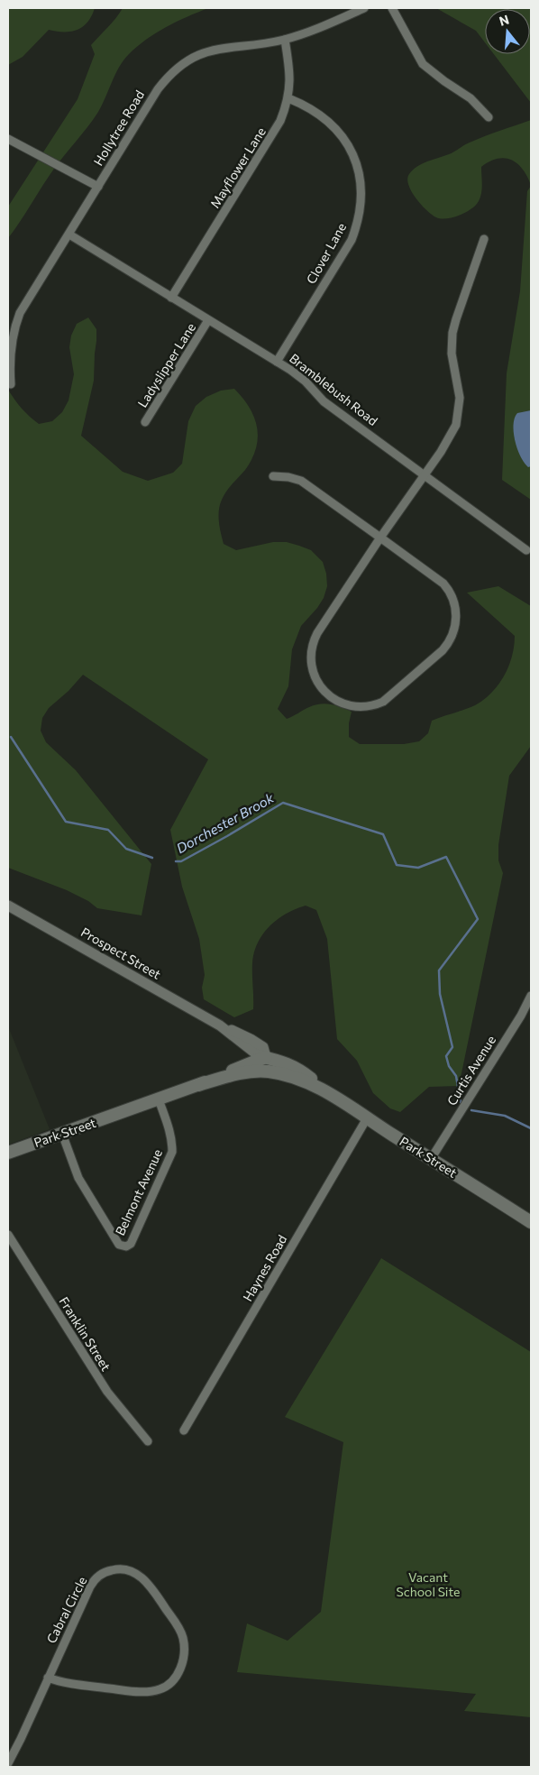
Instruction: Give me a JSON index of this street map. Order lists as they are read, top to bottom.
{
  "streets": {
    "main road": ["Park Street"],
    "street": [
      "Hollytree Road",
      "Mayflower Lane",
      "Clover Lane",
      "Ladyslipper Lane",
      "Bramblebush Road",
      "Prospect Street",
      "Curtis Avenue",
      "Belmont Avenue",
      "Haynes Road",
      "Franklin Street",
      "Cabral Circle"
    ]
  },
  "crossings": [
    ["Hollytree Road", "Mayflower Lane"],
    ["Hollytree Road", "Bramblebush Road"],
    ["Mayflower Lane", "Clover Lane"],
    ["Mayflower Lane", "Bramblebush Road"],
    ["Clover Lane", "Bramblebush Road"],
    ["Ladyslipper Lane", "Bramblebush Road"],
    ["Prospect Street", "Park Street"],
    ["Curtis Avenue", "Park Street"],
    ["Park Street", "Belmont Avenue"],
    ["Park Street", "Haynes Road"]
  ],
  "water": ["Dorchester Brook"],
  "parks": ["Vacant School Site"],
  "north": "top"
}
